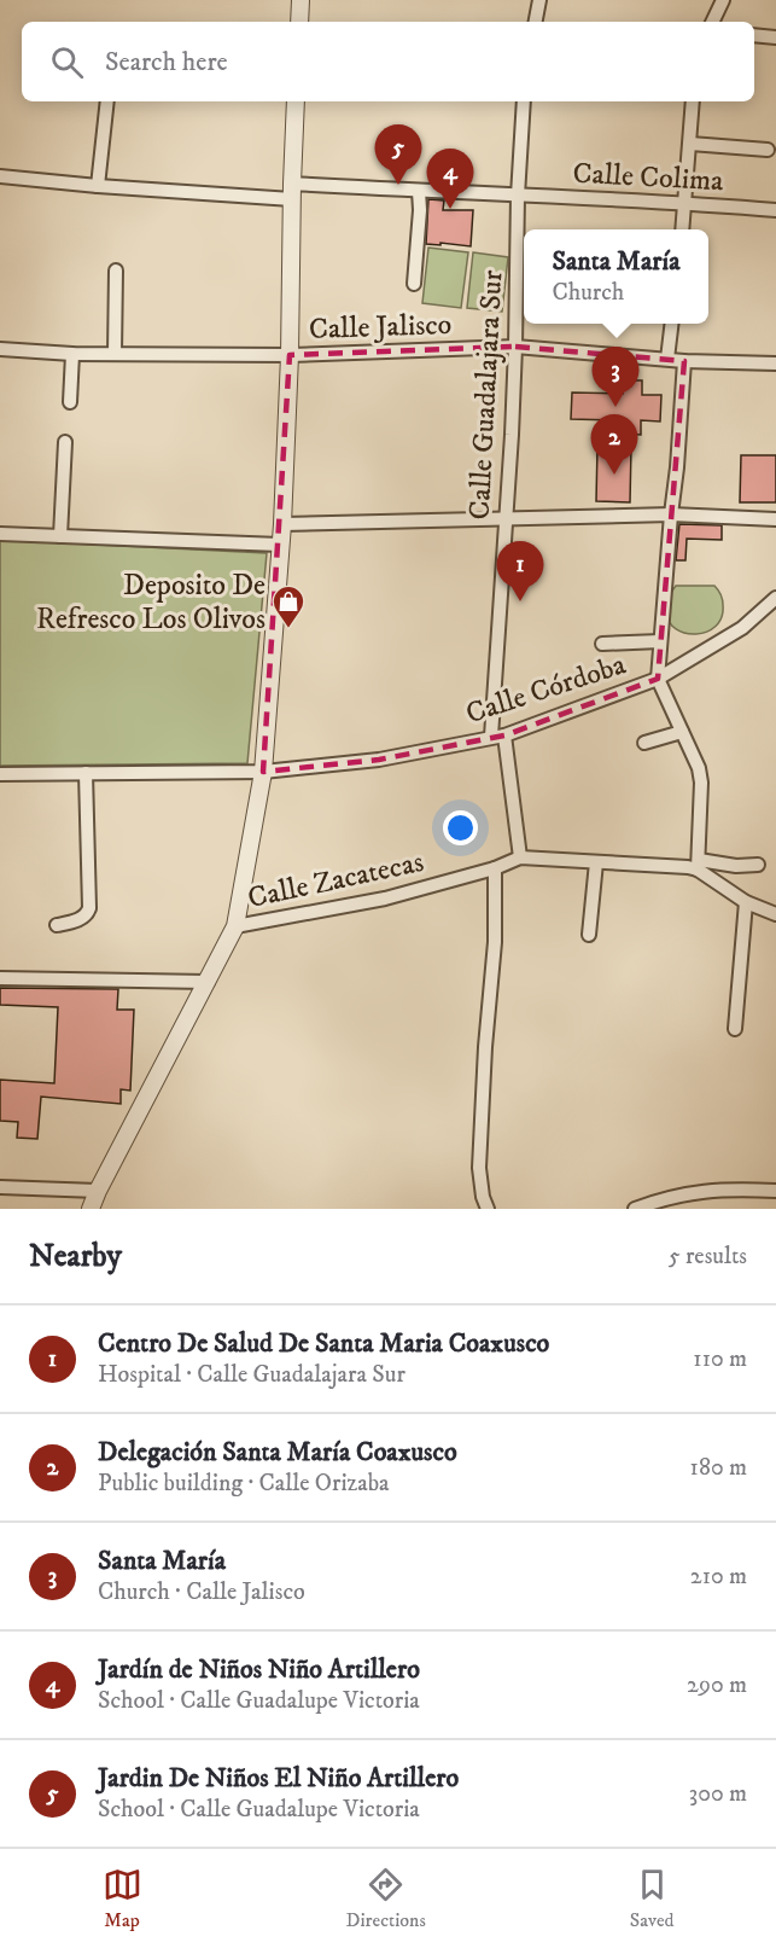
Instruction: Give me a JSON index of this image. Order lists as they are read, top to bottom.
{
  "streets": {
    "street": [
      "Calle Colima",
      "Calle Jalisco",
      "Calle Guadalajara Sur",
      "Calle Córdoba",
      "Calle Zacatecas"
    ]
  },
  "crossings": [
    ["Calle Colima", "Calle Guadalajara Sur"],
    ["Calle Jalisco", "Calle Guadalajara Sur"],
    ["Calle Guadalajara Sur", "Calle Córdoba"],
    ["Calle Guadalajara Sur", "Calle Zacatecas"]
  ],
  "places": {
    "shop": ["Deposito De Refresco Los Olivos"]
  },
  "page": {
    "search": "Search here",
    "pins": [
      "5",
      "4",
      "3",
      "2",
      "1"
    ],
    "popup": ["Santa María", "Church"],
    "heading": ["Nearby", "5 results"],
    "list": [
      {
        "mark": "1",
        "name": "Centro De Salud De Santa Maria Coaxusco",
        "note": "Hospital · Calle Guadalajara Sur",
        "value": "110 m"
      },
      {
        "mark": "2",
        "name": "Delegación Santa María Coaxusco",
        "note": "Public building · Calle Orizaba",
        "value": "180 m"
      },
      {
        "mark": "3",
        "name": "Santa María",
        "note": "Church · Calle Jalisco",
        "value": "210 m"
      },
      {
        "mark": "4",
        "name": "Jardín de Niños Niño Artillero",
        "note": "School · Calle Guadalupe Victoria",
        "value": "290 m"
      },
      {
        "mark": "5",
        "name": "Jardin De Niños El Niño Artillero",
        "note": "School · Calle Guadalupe Victoria",
        "value": "300 m"
      }
    ],
    "nav": ["Map", "Directions", "Saved"]
  }
}
